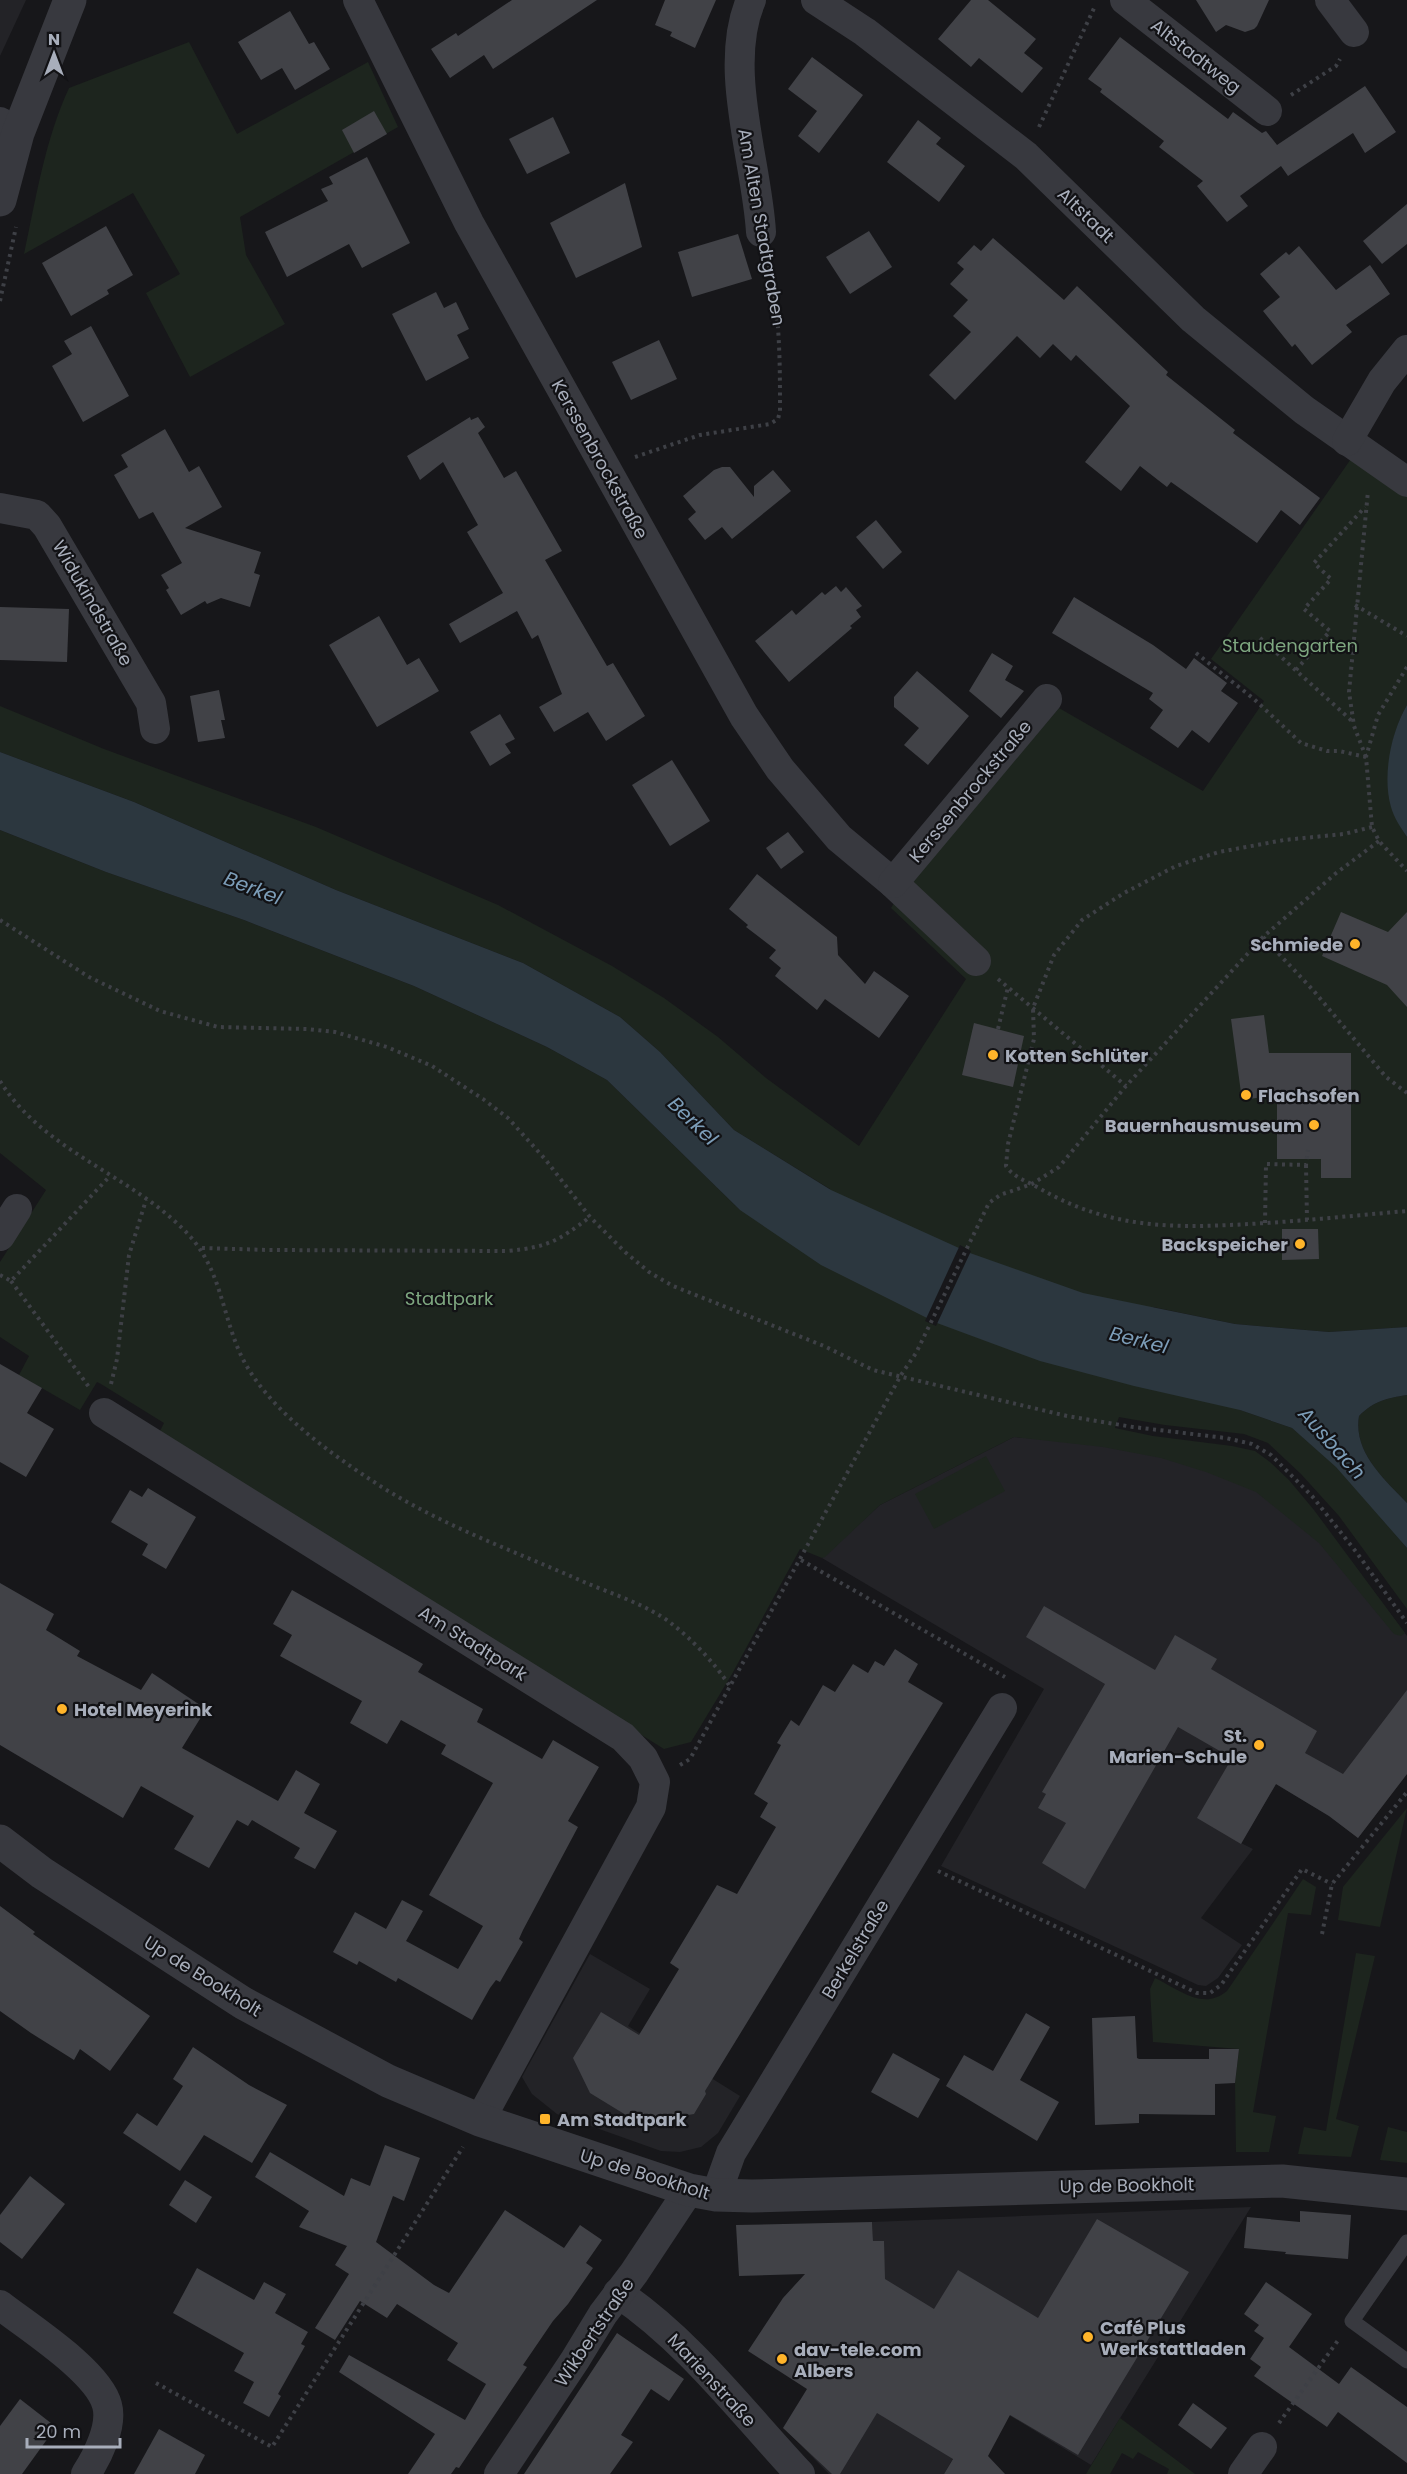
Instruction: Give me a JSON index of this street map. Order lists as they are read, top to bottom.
{
  "streets": {
    "street": [
      "Altstadtweg",
      "Altstadt",
      "Am Alten Stadtgraben",
      "Kerssenbrockstraße",
      "Widukindstraße",
      "Am Stadtpark",
      "Berkelstraße",
      "Up de Bookholt",
      "Wikbertstraße",
      "Marienstraße"
    ]
  },
  "crossings": [
    ["Am Alten Stadtgraben", "Kerssenbrockstraße"],
    ["Berkelstraße", "Up de Bookholt"],
    ["Berkelstraße", "Wikbertstraße"],
    ["Up de Bookholt", "Wikbertstraße"],
    ["Wikbertstraße", "Marienstraße"]
  ],
  "water": ["Berkel", "Ausbach"],
  "parks": ["Staudengarten", "Stadtpark"],
  "places": {
    "other": [
      "Schmiede",
      "Kotten Schlüter",
      "Flachsofen",
      "Bauernhausmuseum",
      "Backspeicher",
      "Hotel Meyerink",
      "St. Marien-Schule",
      "Café Plus Werkstattladen",
      "dav-tele.com Albers"
    ],
    "transit": ["Am Stadtpark"]
  },
  "scale_bar": "20 m",
  "north": "top"
}
